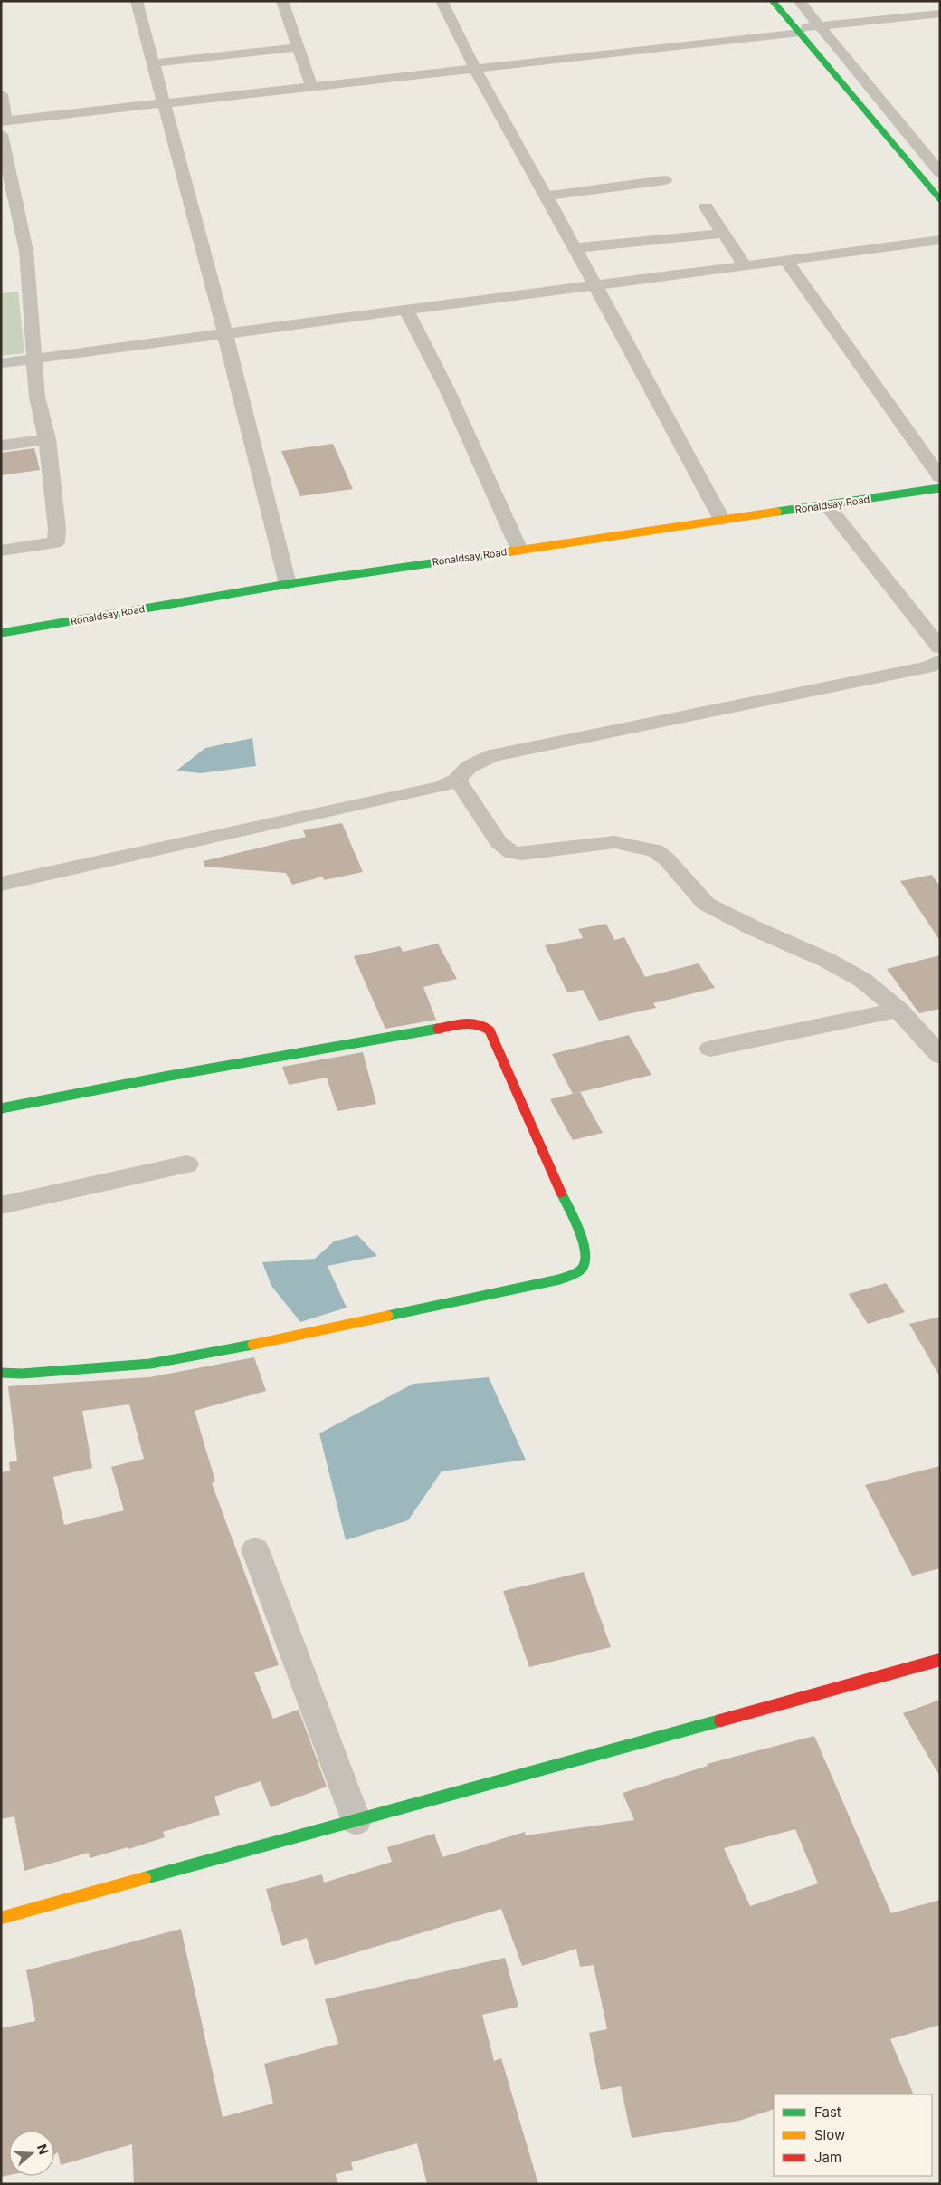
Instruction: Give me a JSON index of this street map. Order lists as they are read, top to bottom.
{
  "streets": {
    "street": ["Ronaldsay Road"]
  },
  "legend": ["Fast", "Slow", "Jam"],
  "north": "right"
}
